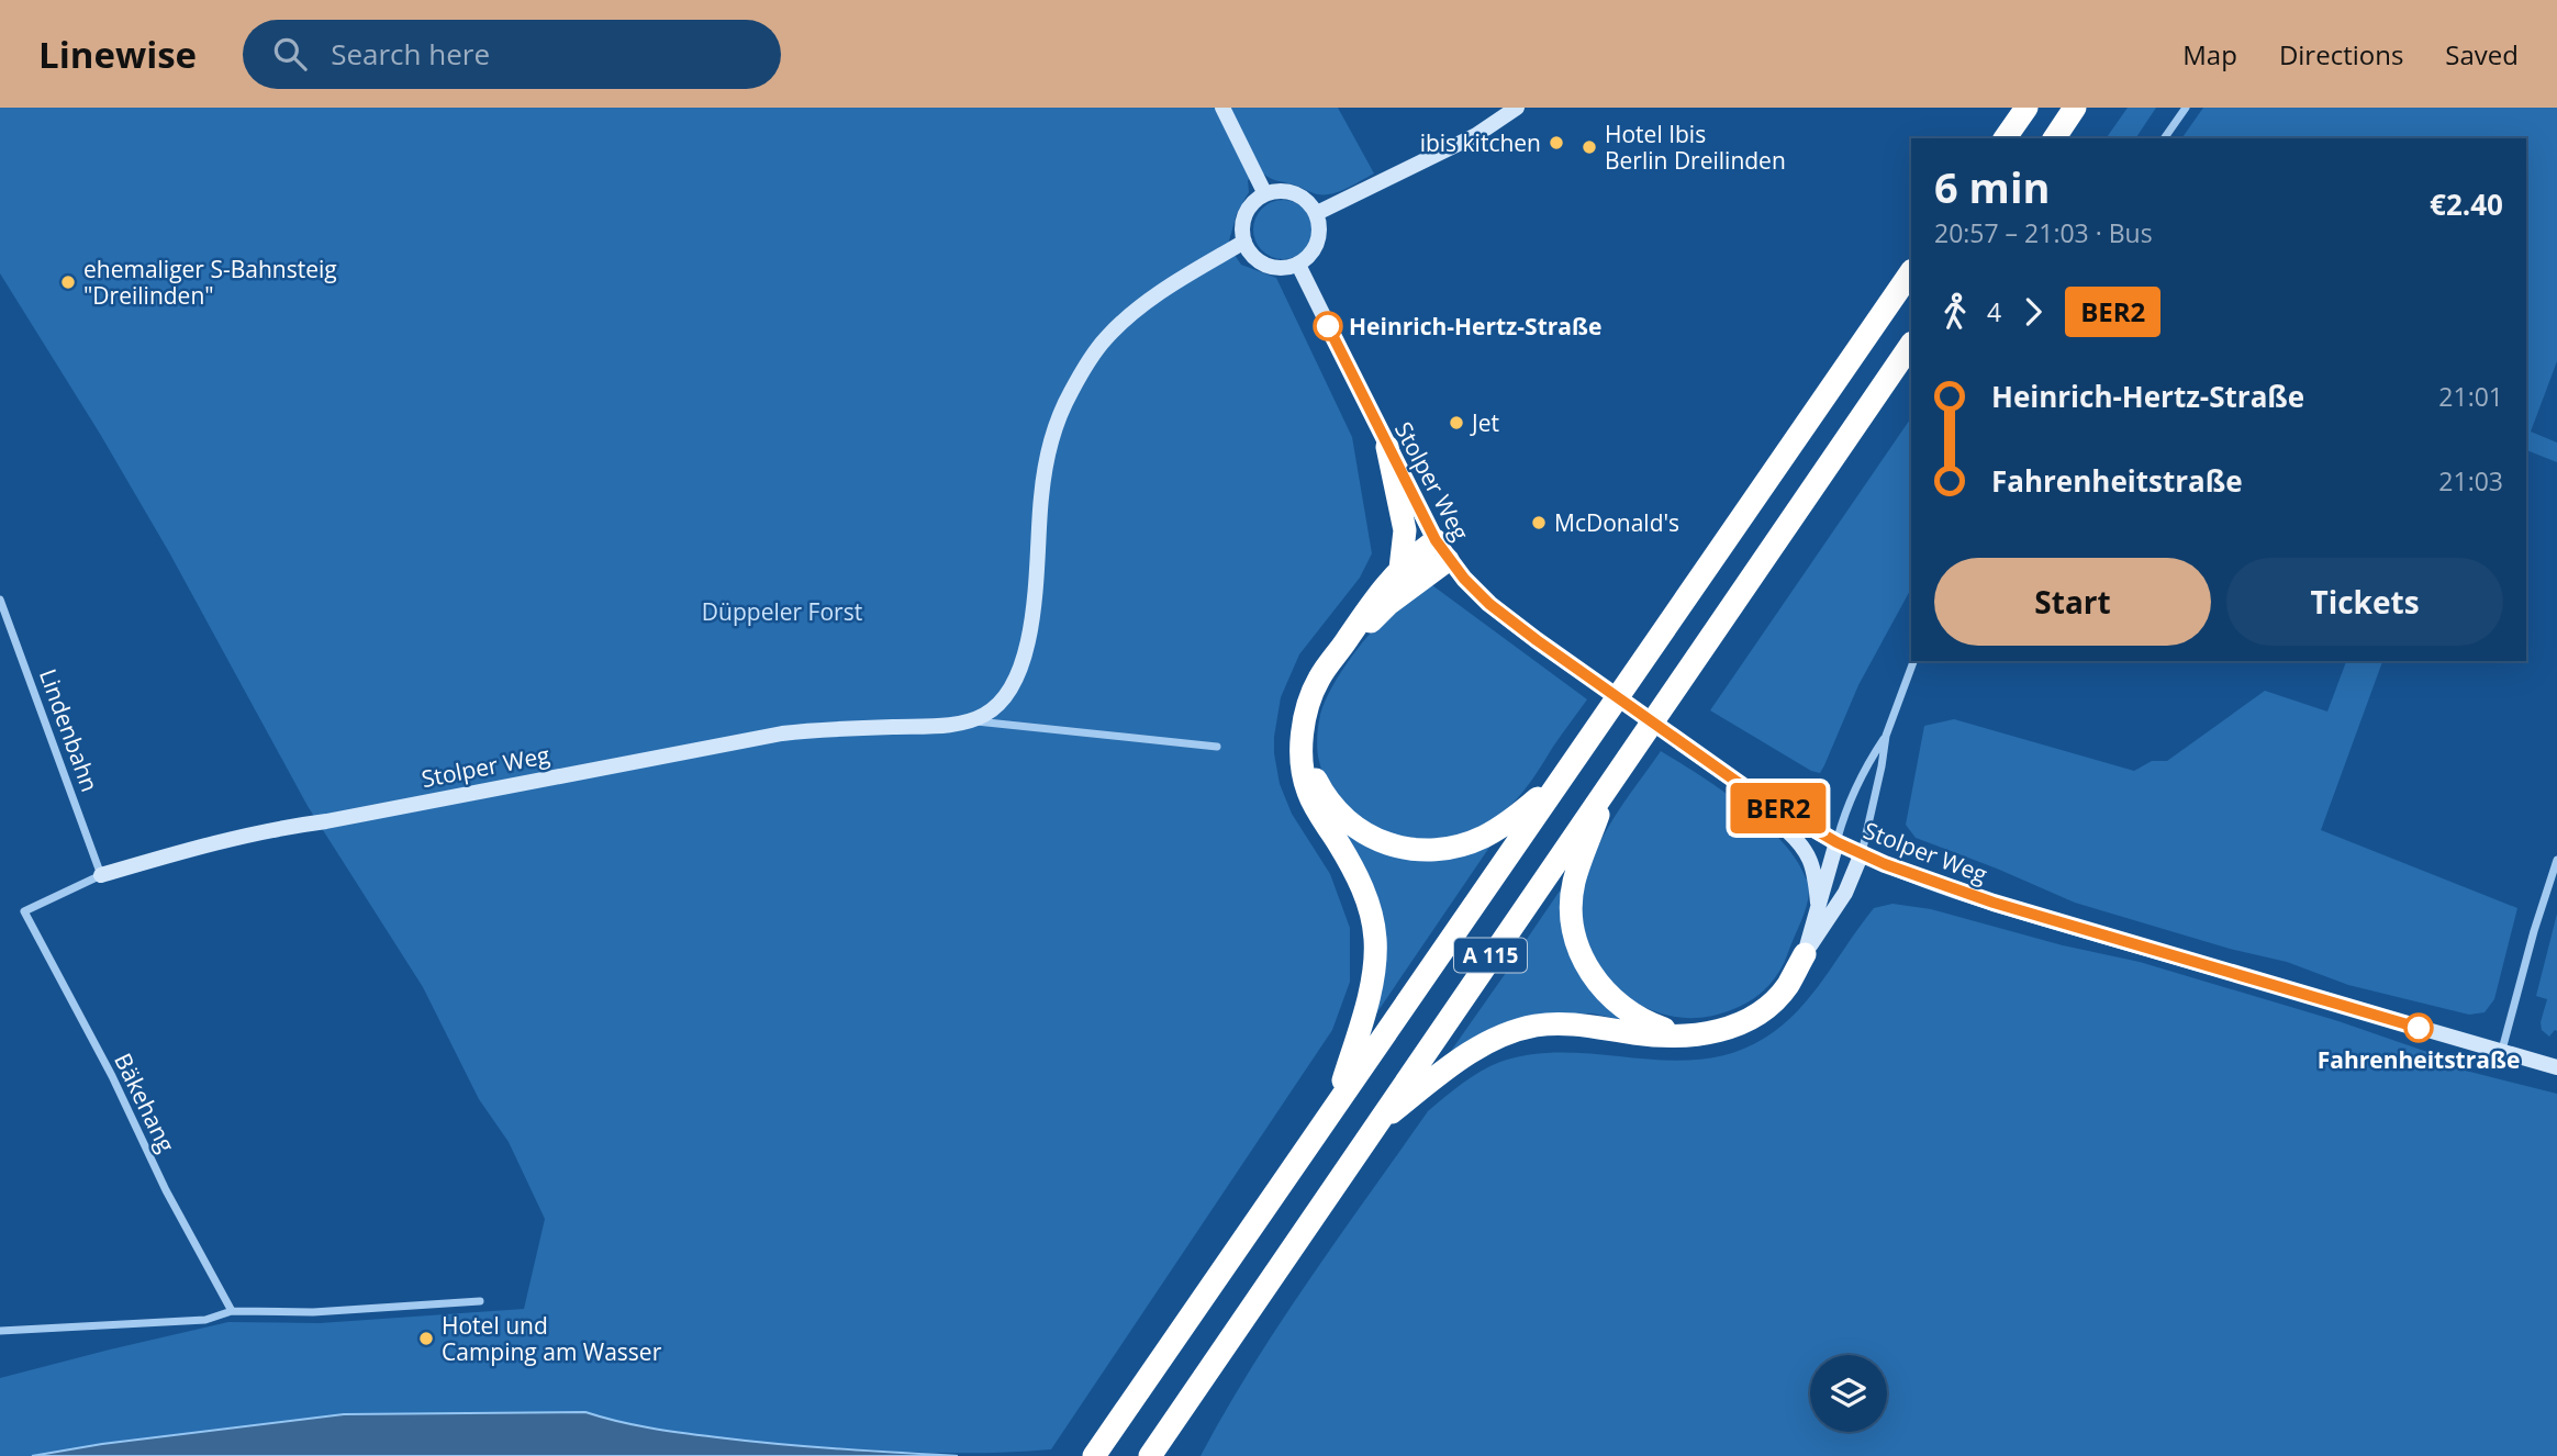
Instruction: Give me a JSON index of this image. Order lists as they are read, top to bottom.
{
  "streets": {
    "highway": ["A 115"],
    "street": ["Stolper Weg", "Lindenbahn", "Bäkehang"]
  },
  "crossings": [
    ["Stolper Weg", "Lindenbahn"],
    ["Stolper Weg", "Bäkehang"]
  ],
  "parks": ["Düppeler Forst"],
  "places": [
    "ibis kitchen",
    "Hotel Ibis Berlin Dreilinden",
    "ehemaliger S-Bahnsteig \"Dreilinden\"",
    "Heinrich-Hertz-Straße",
    "Jet",
    "McDonald's",
    "Fahrenheitstraße",
    "Hotel und Camping am Wasser"
  ],
  "lines": ["bus line BER2"],
  "page": {
    "header": "Linewise",
    "search": "Search here",
    "nav": ["Map", "Directions", "Saved"],
    "on_map": "BER2",
    "heading": ["6 min", "20:57 – 21:03 · Bus", "€2.40"],
    "legs": ["4", "BER2"],
    "list": [
      {
        "name": "Heinrich-Hertz-Straße",
        "value": "21:01"
      },
      {
        "name": "Fahrenheitstraße",
        "value": "21:03"
      }
    ],
    "buttons": ["Start", "Tickets"]
  }
}
